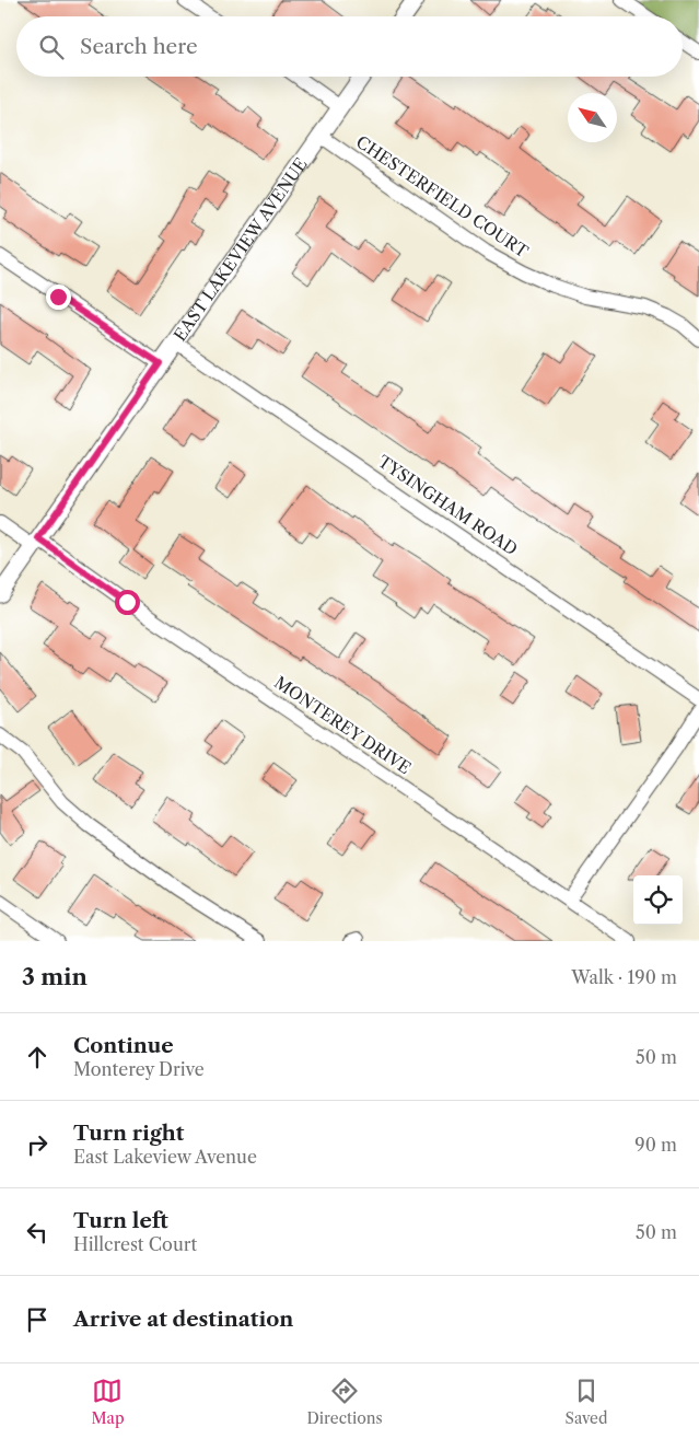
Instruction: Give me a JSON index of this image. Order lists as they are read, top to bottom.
{
  "streets": {
    "street": [
      "CHESTERFIELD COURT",
      "EAST LAKEVIEW AVENUE",
      "TYSINGHAM ROAD",
      "MONTEREY DRIVE"
    ]
  },
  "crossings": [
    ["CHESTERFIELD COURT", "EAST LAKEVIEW AVENUE"],
    ["EAST LAKEVIEW AVENUE", "TYSINGHAM ROAD"],
    ["EAST LAKEVIEW AVENUE", "MONTEREY DRIVE"]
  ],
  "north": "top left",
  "page": {
    "search": "Search here",
    "heading": ["3 min", "Walk · 190 m"],
    "list": [
      ["Continue", "Monterey Drive", "50 m"],
      ["Turn right", "East Lakeview Avenue", "90 m"],
      ["Turn left", "Hillcrest Court", "50 m"],
      "Arrive at destination"
    ],
    "nav": ["Map", "Directions", "Saved"]
  }
}
